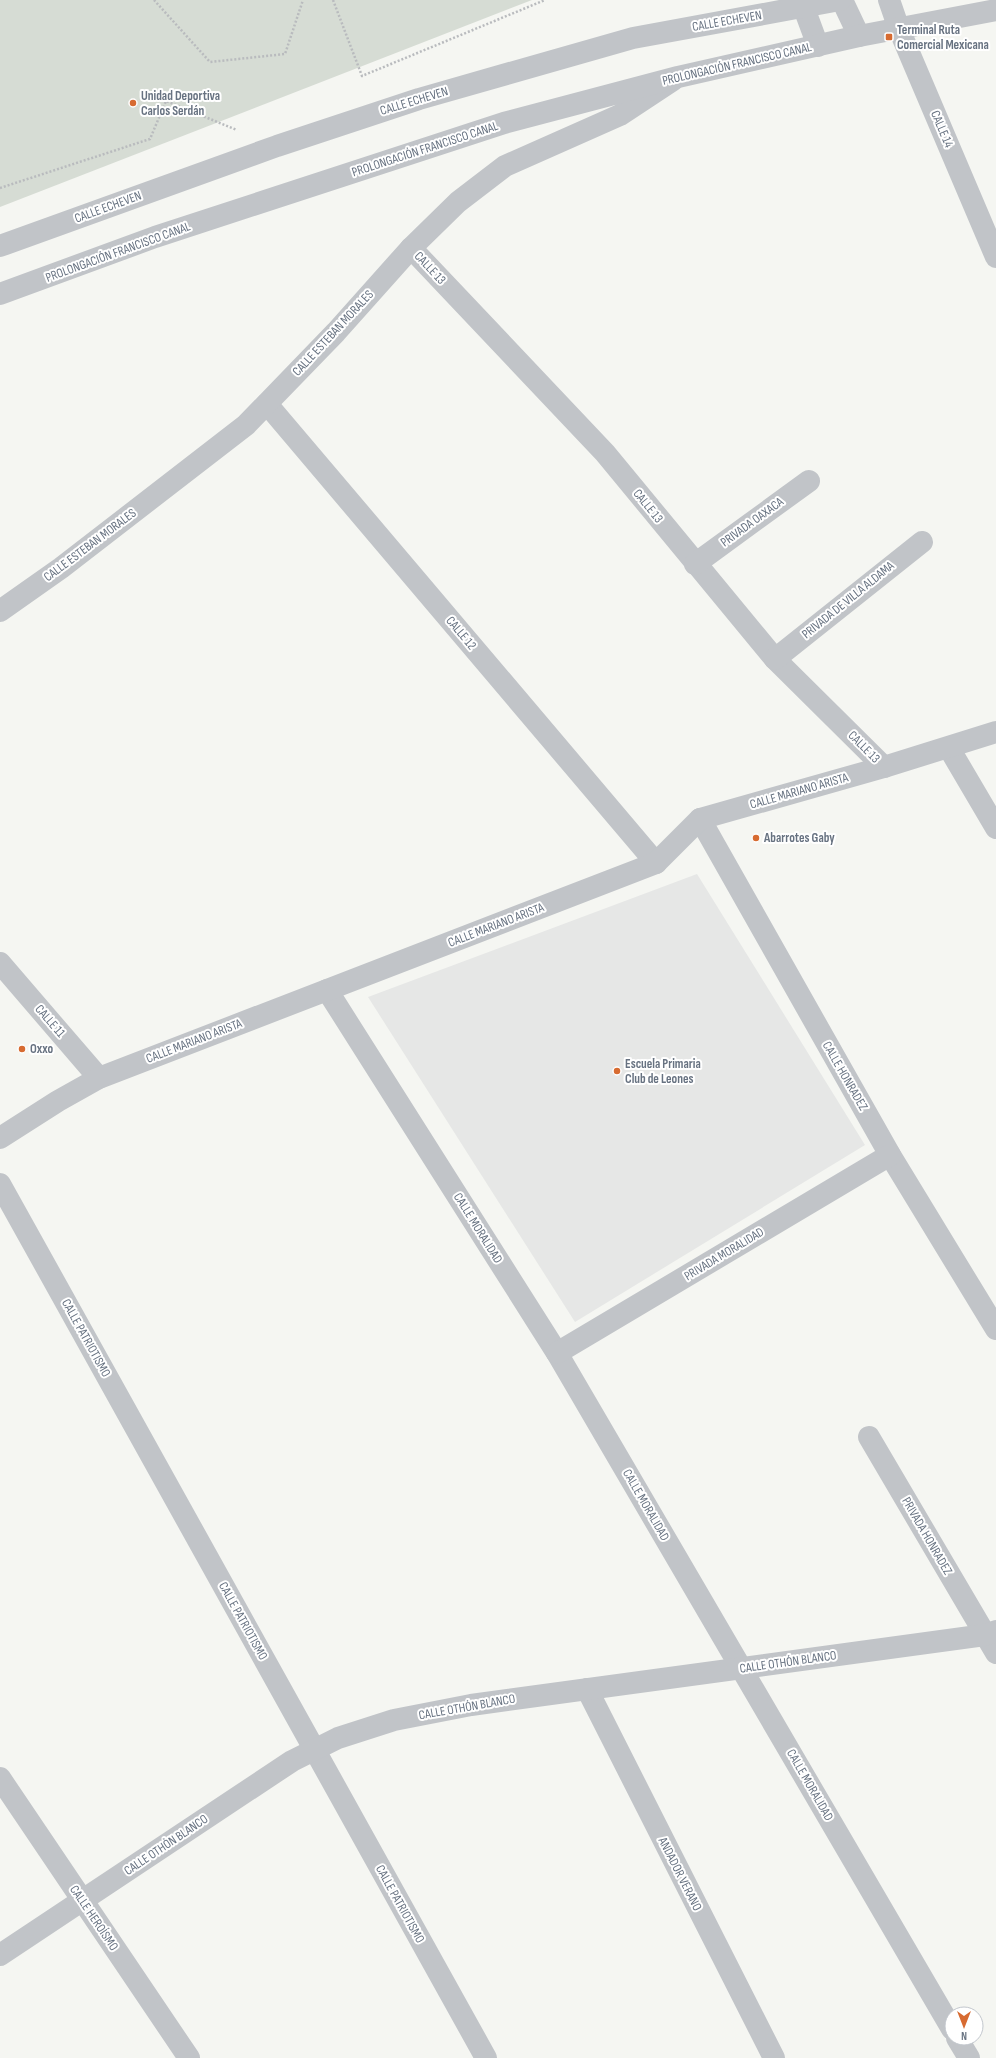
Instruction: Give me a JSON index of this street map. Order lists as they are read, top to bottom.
{
  "streets": {
    "street": [
      "CALLE ECHEVEN",
      "PROLONGACIÓN FRANCISCO CANAL",
      "CALLE 14",
      "CALLE 13",
      "CALLE ESTEBAN MORALES",
      "PRIVADA OAXACA",
      "PRIVADA DE VILLA ALDAMA",
      "CALLE 12",
      "CALLE MARIANO ARISTA",
      "CALLE 11",
      "CALLE HONRADEZ",
      "CALLE MORALIDAD",
      "PRIVADA MORALIDAD",
      "CALLE PATRIOTISMO",
      "PRIVADA HONRADEZ",
      "CALLE OTHÓN BLANCO",
      "ANDADOR VERANO",
      "CALLE HEROÍSMO"
    ]
  },
  "crossings": [
    ["PROLONGACIÓN FRANCISCO CANAL", "CALLE ESTEBAN MORALES"],
    ["CALLE 13", "CALLE ESTEBAN MORALES"],
    ["CALLE 13", "PRIVADA OAXACA"],
    ["CALLE 13", "PRIVADA DE VILLA ALDAMA"],
    ["CALLE 13", "CALLE MARIANO ARISTA"],
    ["CALLE ESTEBAN MORALES", "CALLE 12"],
    ["CALLE 12", "CALLE MARIANO ARISTA"],
    ["CALLE MARIANO ARISTA", "CALLE 11"],
    ["CALLE MARIANO ARISTA", "CALLE HONRADEZ"],
    ["CALLE MARIANO ARISTA", "CALLE MORALIDAD"],
    ["CALLE HONRADEZ", "PRIVADA MORALIDAD"],
    ["CALLE MORALIDAD", "PRIVADA MORALIDAD"],
    ["CALLE MORALIDAD", "CALLE OTHÓN BLANCO"],
    ["CALLE PATRIOTISMO", "CALLE OTHÓN BLANCO"],
    ["PRIVADA HONRADEZ", "CALLE OTHÓN BLANCO"],
    ["CALLE OTHÓN BLANCO", "ANDADOR VERANO"],
    ["CALLE OTHÓN BLANCO", "CALLE HEROÍSMO"]
  ],
  "places": {
    "transit": ["Terminal Ruta Comercial Mexicana"],
    "other": [
      "Unidad Deportiva Carlos Serdán",
      "Abarrotes Gaby",
      "Oxxo",
      "Escuela Primaria Club de Leones"
    ]
  },
  "north": "bottom"
}
